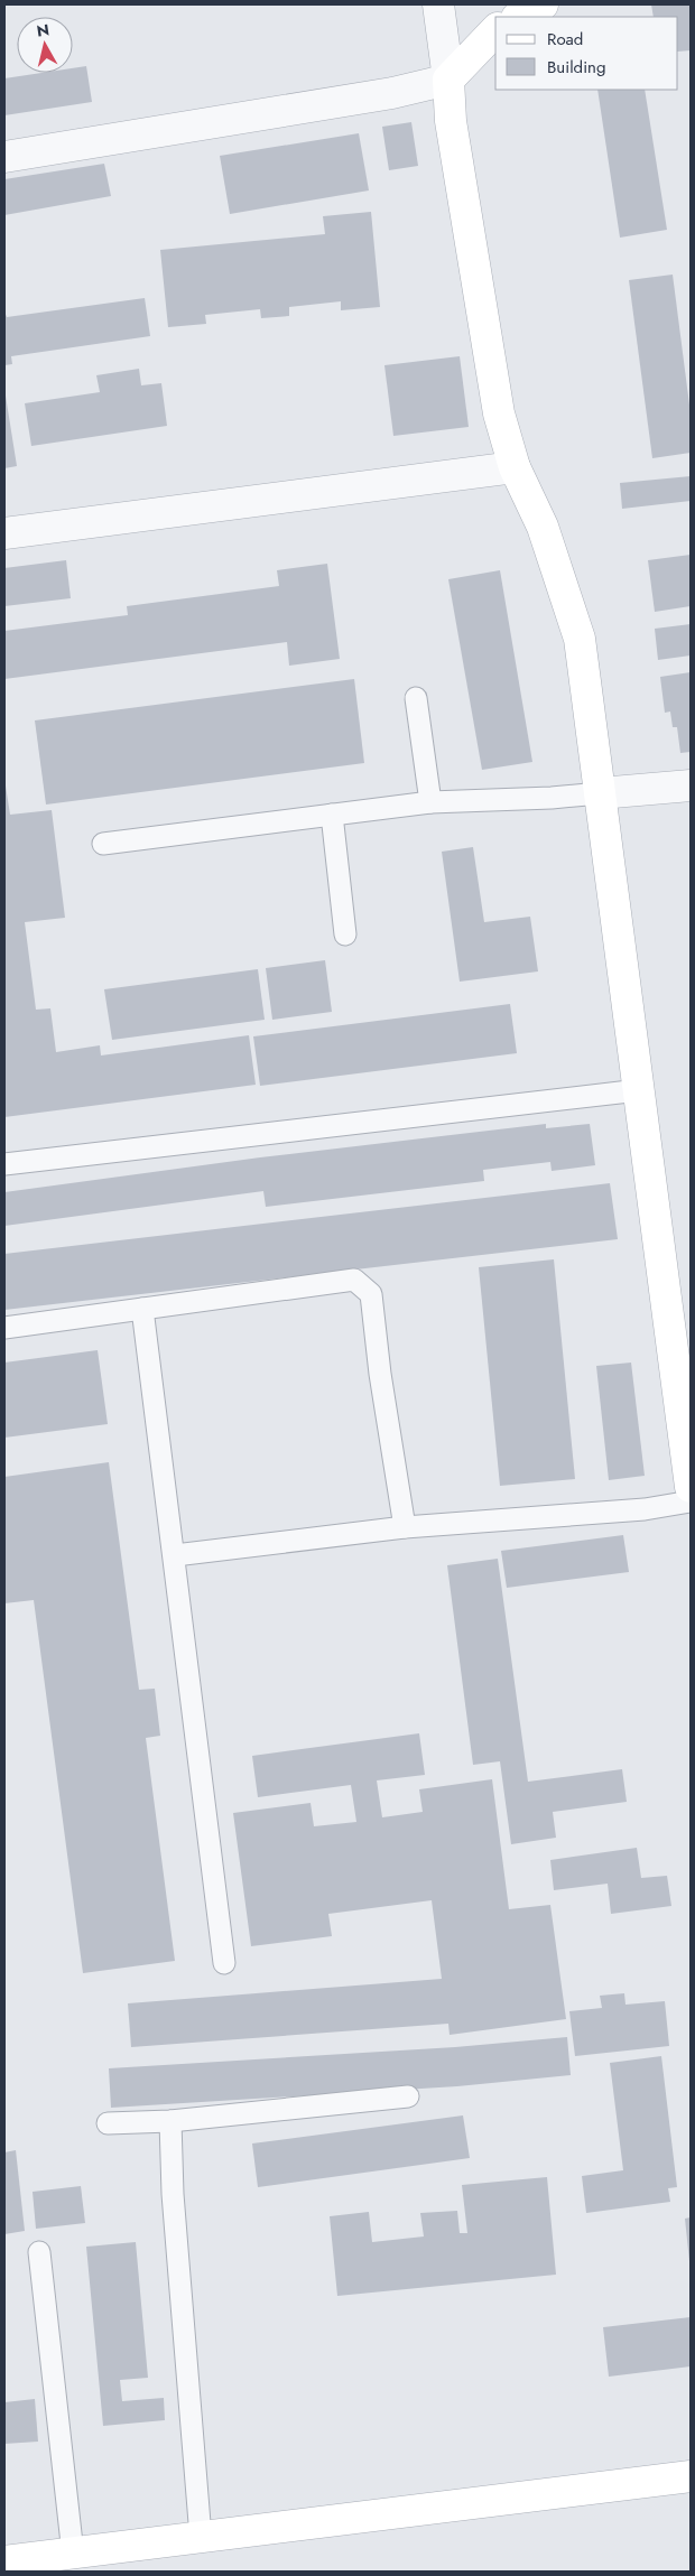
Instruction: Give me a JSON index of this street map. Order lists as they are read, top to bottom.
{
  "legend": ["Road", "Building"],
  "north": "top"
}
